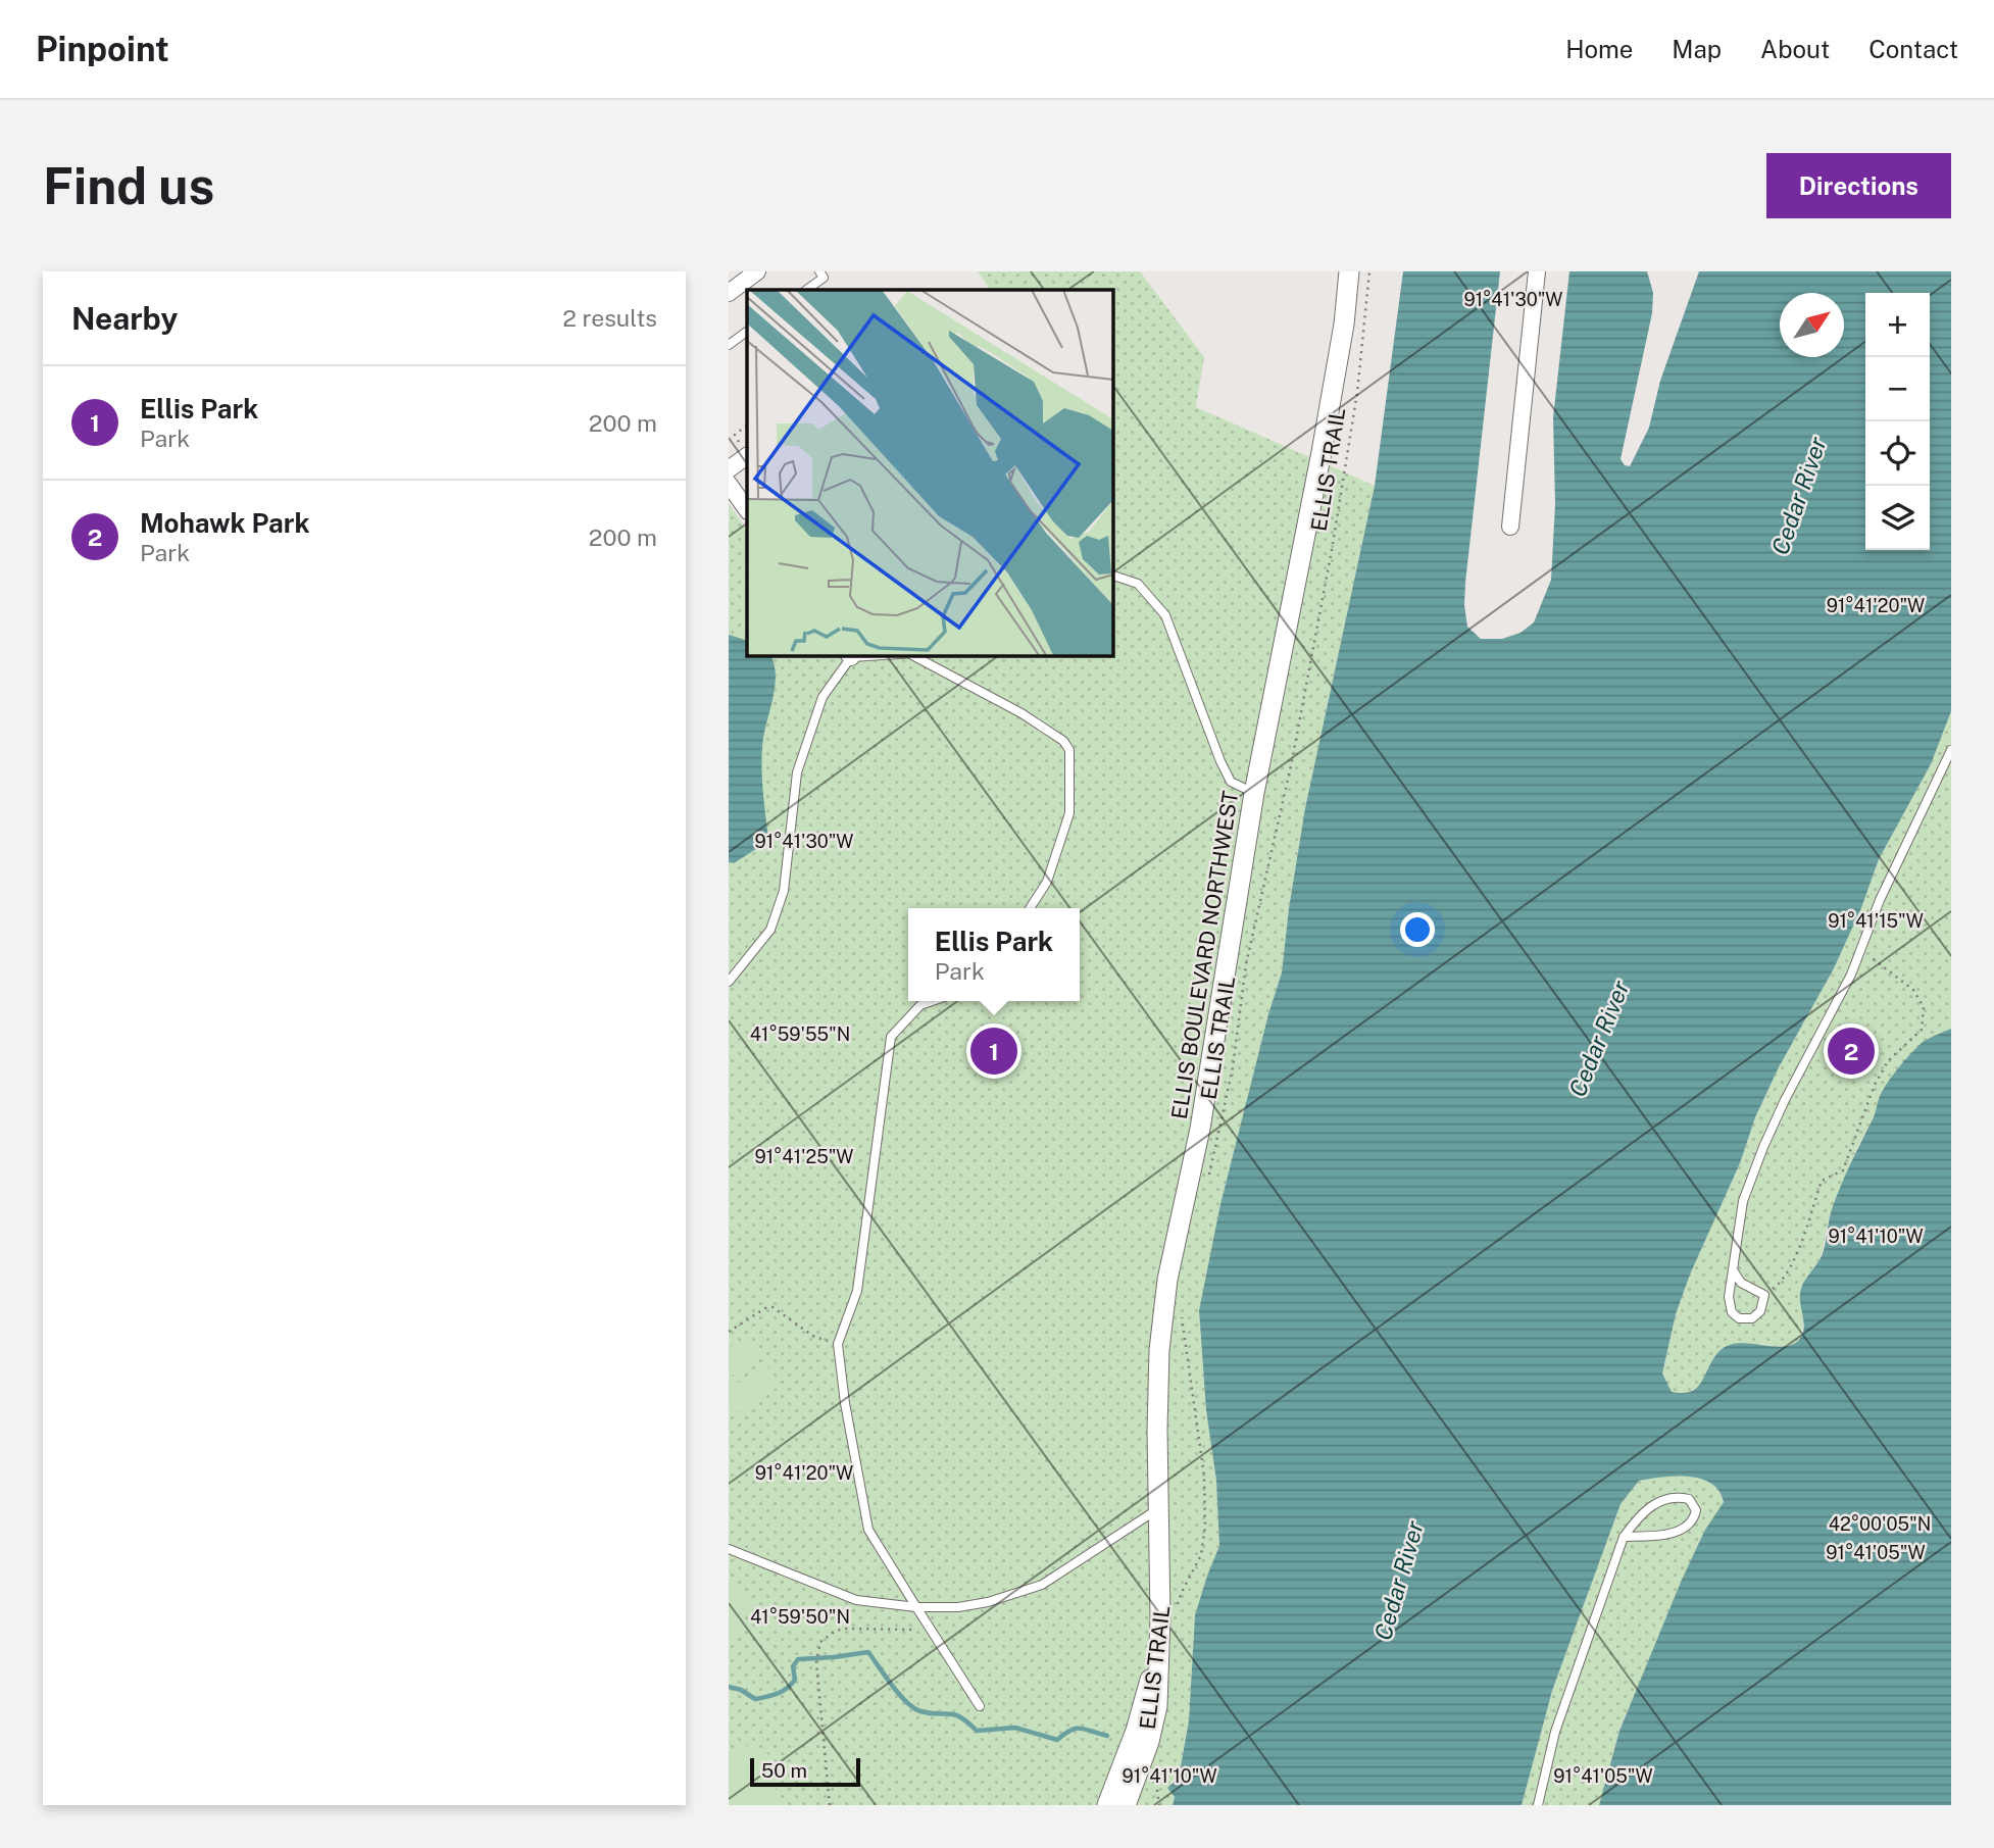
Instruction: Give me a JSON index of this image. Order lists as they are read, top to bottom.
{
  "streets": {
    "street": ["ELLIS BOULEVARD NORTHWEST"],
    "path": ["ELLIS TRAIL"]
  },
  "water": ["Cedar River"],
  "scale_bar": "50 m",
  "north": "top right",
  "page": {
    "header": "Pinpoint",
    "nav": [
      "Home",
      "Map",
      "About",
      "Contact"
    ],
    "buttons": "Directions",
    "title": "Find us",
    "heading": ["Nearby", "2 results"],
    "map_buttons": ["+", "−"],
    "list": [
      {
        "mark": "1",
        "name": "Ellis Park",
        "note": "Park",
        "value": "200 m"
      },
      {
        "mark": "2",
        "name": "Mohawk Park",
        "note": "Park",
        "value": "200 m"
      }
    ],
    "popup": ["Ellis Park", "Park"],
    "pins": ["1", "2"],
    "scale": "50 m"
  },
  "coordinates": [
    "91°41'30\"W",
    "91°41'20\"W",
    "91°41'15\"W",
    "41°59'55\"N",
    "91°41'25\"W",
    "91°41'10\"W",
    "42°00'05\"N",
    "91°41'05\"W",
    "41°59'50\"N"
  ]
}
